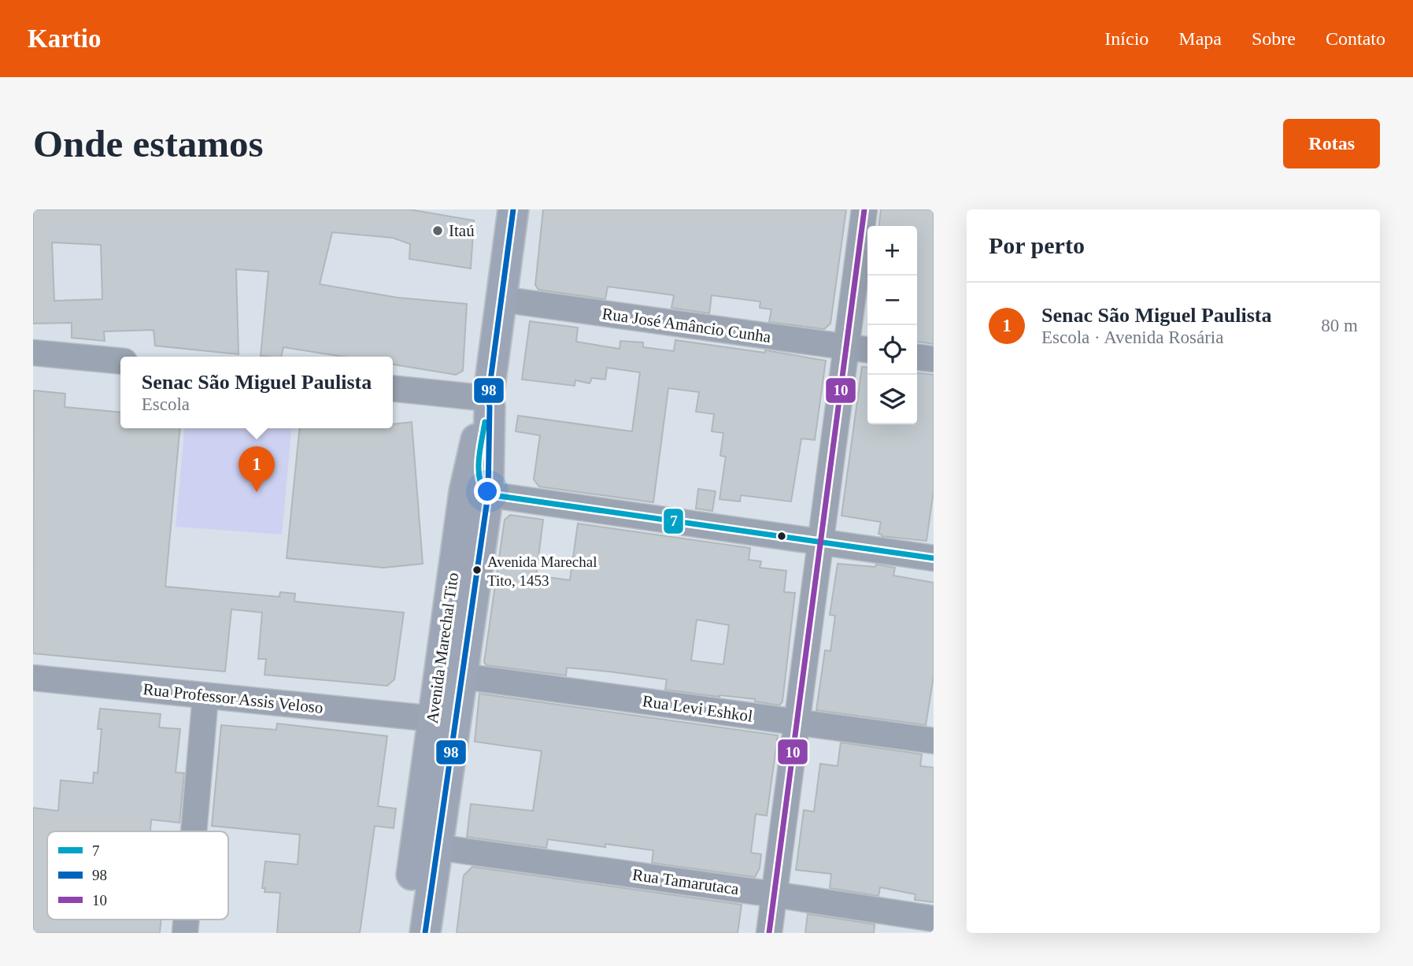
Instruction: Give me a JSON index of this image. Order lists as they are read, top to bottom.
{
  "streets": {
    "main road": ["Avenida Marechal Tito"],
    "street": [
      "Rua José Amâncio Cunha",
      "Rua Professor Assis Veloso",
      "Rua Levi Eshkol",
      "Rua Tamarutaca"
    ]
  },
  "crossings": [
    ["Rua José Amâncio Cunha", "Avenida Marechal Tito"],
    ["Avenida Marechal Tito", "Rua Professor Assis Veloso"],
    ["Avenida Marechal Tito", "Rua Levi Eshkol"],
    ["Avenida Marechal Tito", "Rua Tamarutaca"]
  ],
  "places": ["Itaú", "Avenida Marechal Tito, 1453"],
  "lines": ["transit line 98", "transit line 10", "transit line 7"],
  "legend": ["7", "98", "10"],
  "page": {
    "header": "Kartio",
    "nav": [
      "Início",
      "Mapa",
      "Sobre",
      "Contato"
    ],
    "buttons": "Rotas",
    "title": "Onde estamos",
    "heading": "Por perto",
    "map_buttons": ["+", "−"],
    "list": [
      {
        "mark": "1",
        "name": "Senac São Miguel Paulista",
        "note": "Escola · Avenida Rosária",
        "value": "80 m"
      }
    ],
    "popup": ["Senac São Miguel Paulista", "Escola"],
    "pins": "1"
  }
}
